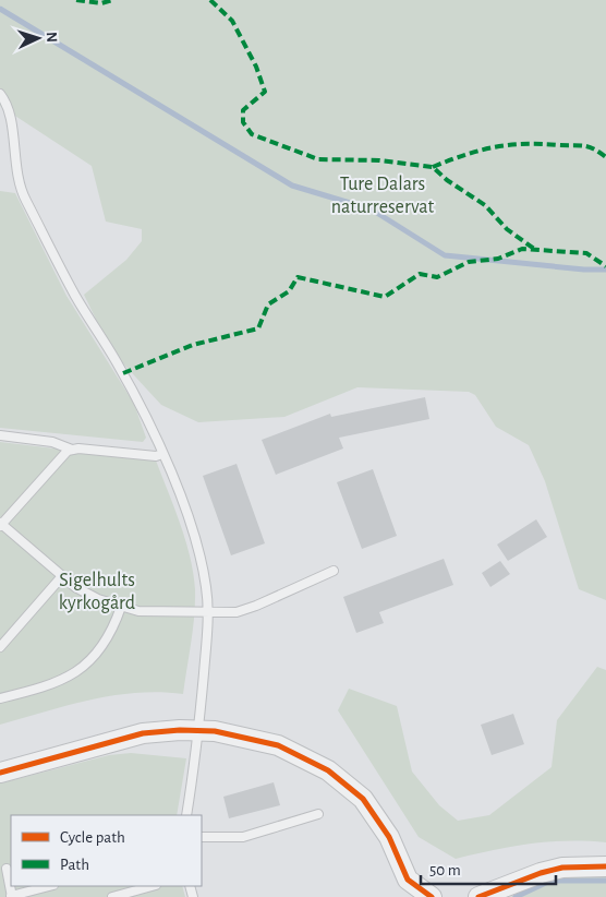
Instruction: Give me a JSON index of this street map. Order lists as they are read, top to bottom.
{
  "parks": ["Ture Dalars naturreservat", "Sigelhults kyrkogård"],
  "legend": ["Cycle path", "Path"],
  "scale_bar": "50 m",
  "north": "right"
}
